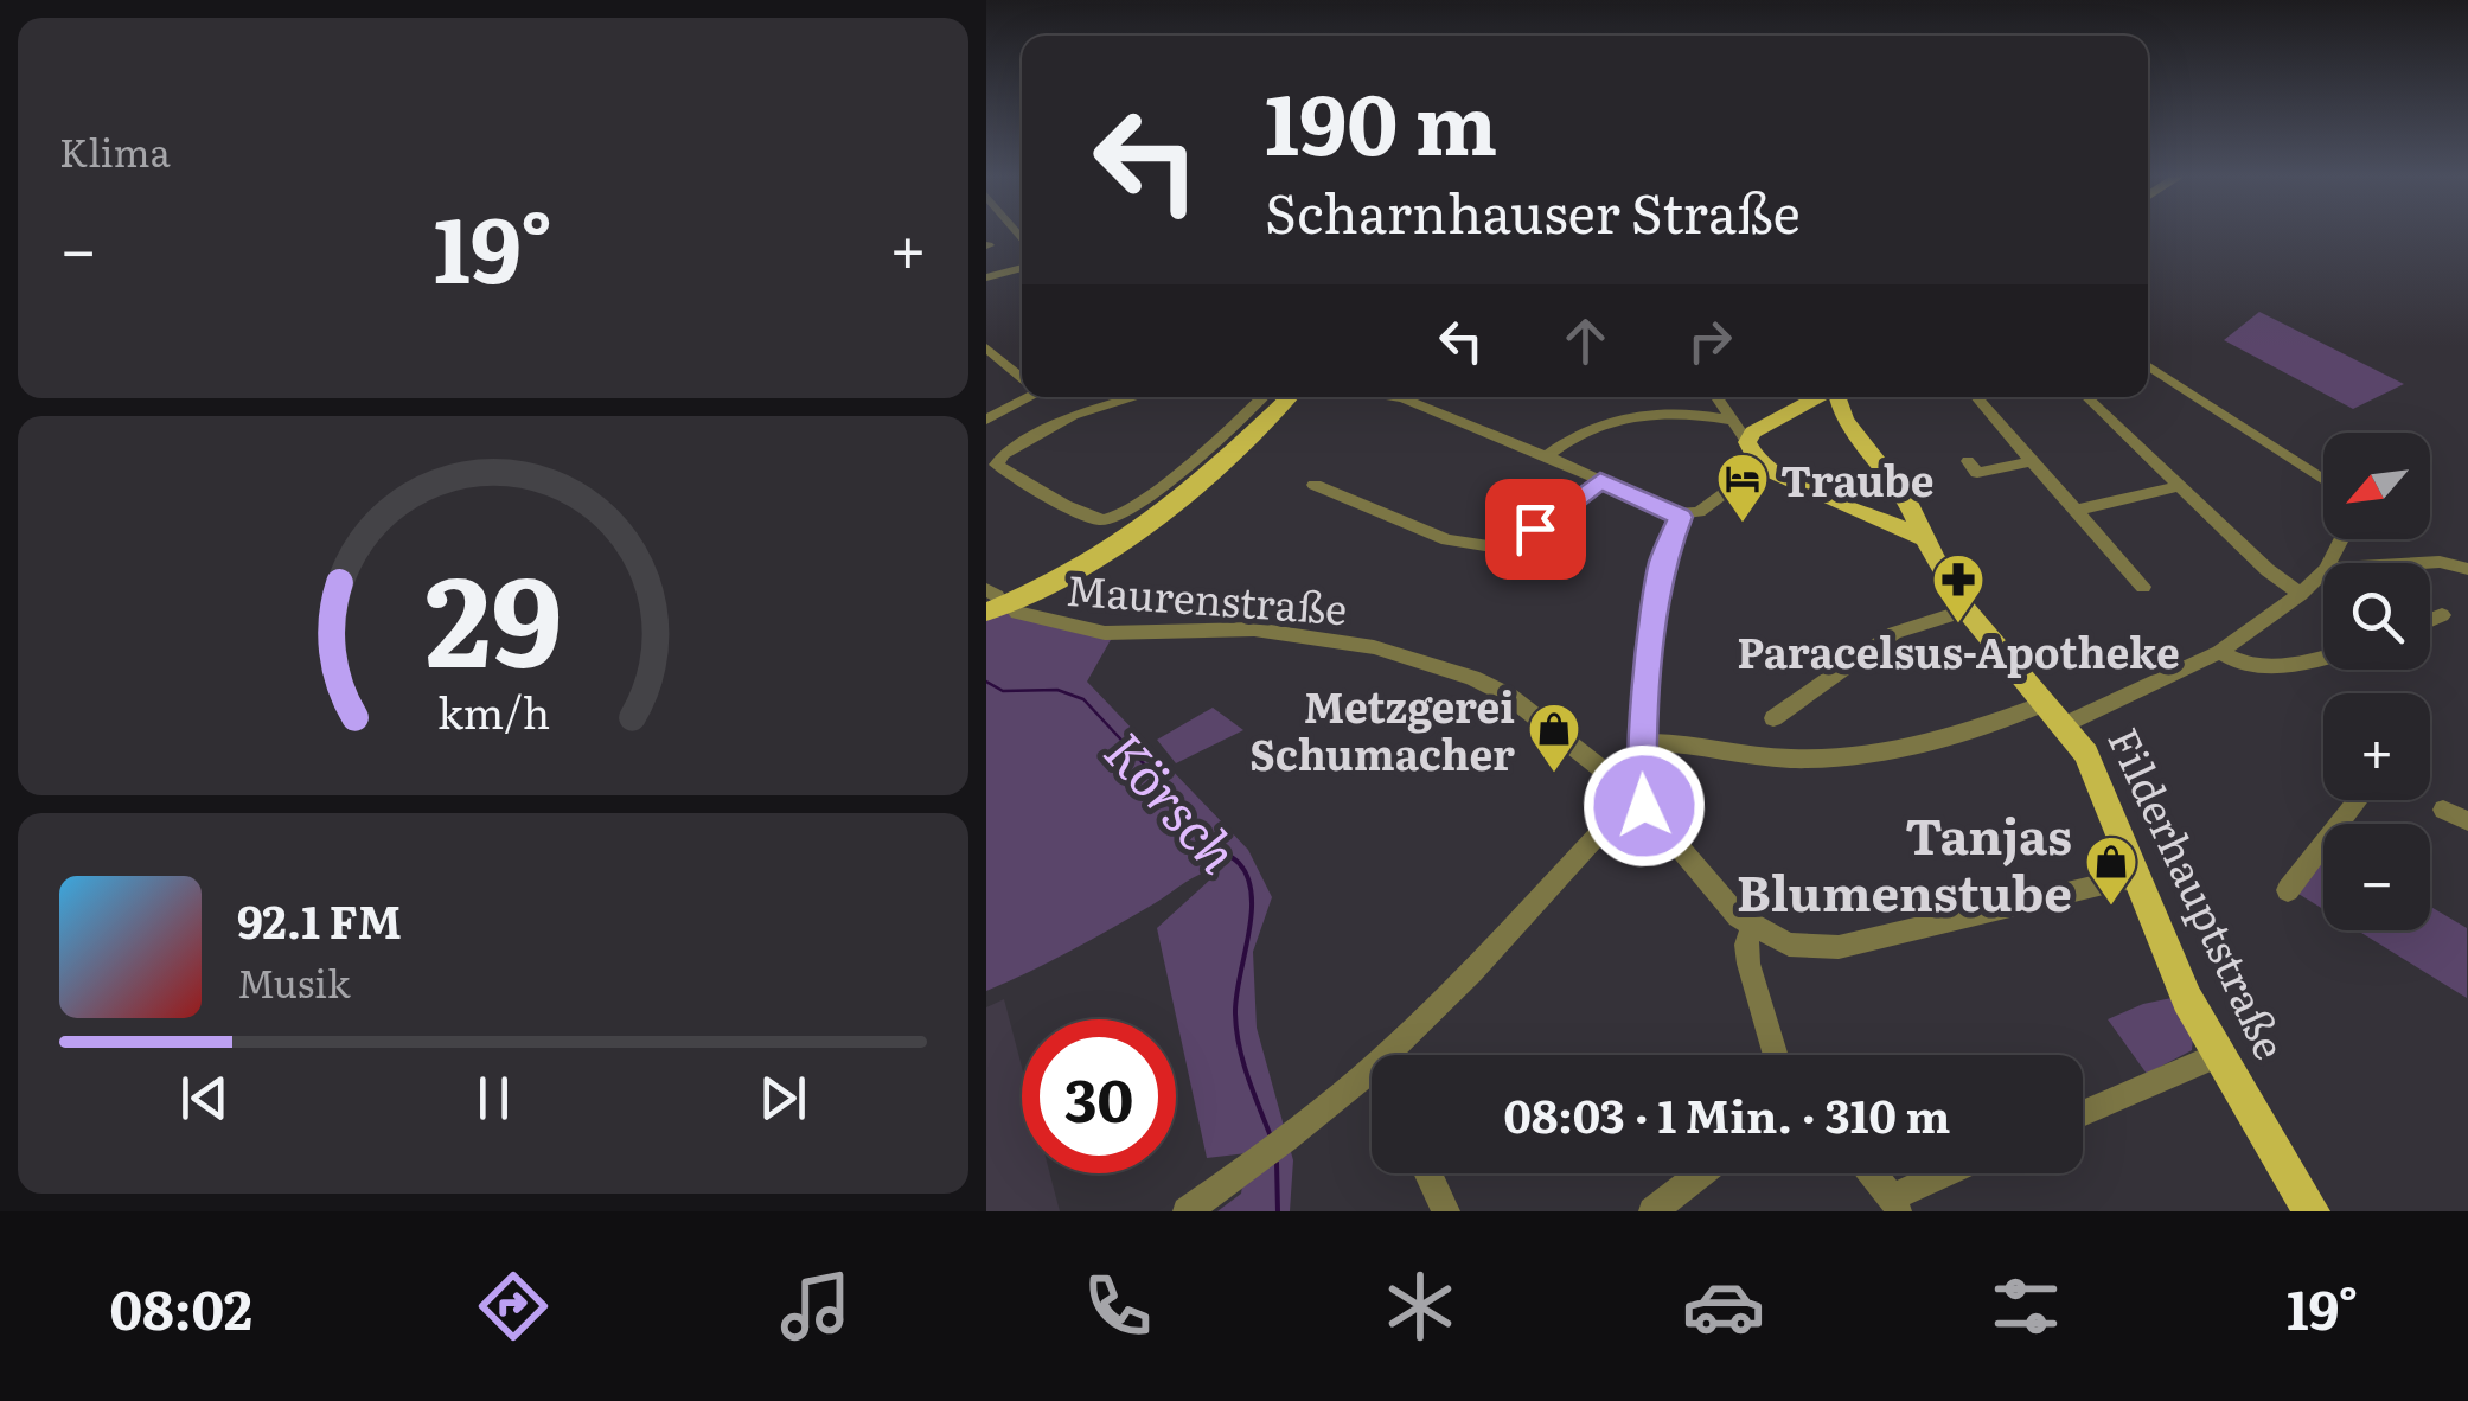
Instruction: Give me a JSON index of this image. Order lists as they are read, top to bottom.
{
  "streets": {
    "main road": ["Filderhauptstraße"],
    "street": ["Maurenstraße"]
  },
  "water": ["Körsch"],
  "places": {
    "hotel": ["Traube"],
    "pharmacy": ["Paracelsus-Apotheke"],
    "shop": ["Metzgerei Schumacher", "Tanjas Blumenstube"]
  },
  "north": "bottom left",
  "page": {
    "tile": "Klima",
    "turn": ["190 m", "Scharnhauser Straße"],
    "heat": ["−", "19°", "+"],
    "map_buttons": ["+", "−"],
    "song": ["92.1 FM", "Musik"],
    "limit": "30",
    "trip": "08:03 · 1 Min. · 310 m",
    "tabs": ["08:02", "19°"],
    "gauge": ["29", "km/h"]
  }
}
